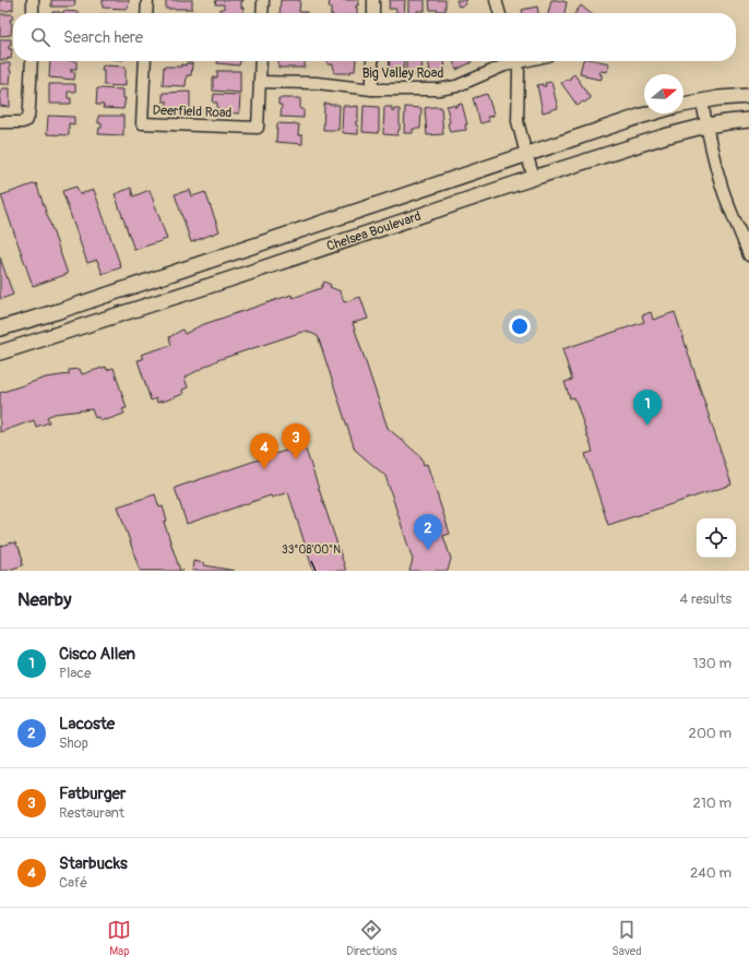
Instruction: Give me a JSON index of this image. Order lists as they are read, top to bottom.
{
  "streets": {
    "main road": ["Chelsea Boulevard"],
    "street": ["Big Valley Road", "Deerfield Road"]
  },
  "crossings": [
    ["Big Valley Road", "Deerfield Road"]
  ],
  "north": "right",
  "page": {
    "search": "Search here",
    "pins": [
      "1",
      "3",
      "4",
      "2"
    ],
    "heading": ["Nearby", "4 results"],
    "list": [
      {
        "mark": "1",
        "name": "Cisco Allen",
        "note": "Place",
        "value": "130 m"
      },
      {
        "mark": "2",
        "name": "Lacoste",
        "note": "Shop",
        "value": "200 m"
      },
      {
        "mark": "3",
        "name": "Fatburger",
        "note": "Restaurant",
        "value": "210 m"
      },
      {
        "mark": "4",
        "name": "Starbucks",
        "note": "Café",
        "value": "240 m"
      }
    ],
    "nav": ["Map", "Directions", "Saved"]
  },
  "coordinates": ["33°08'00\"N"]
}
